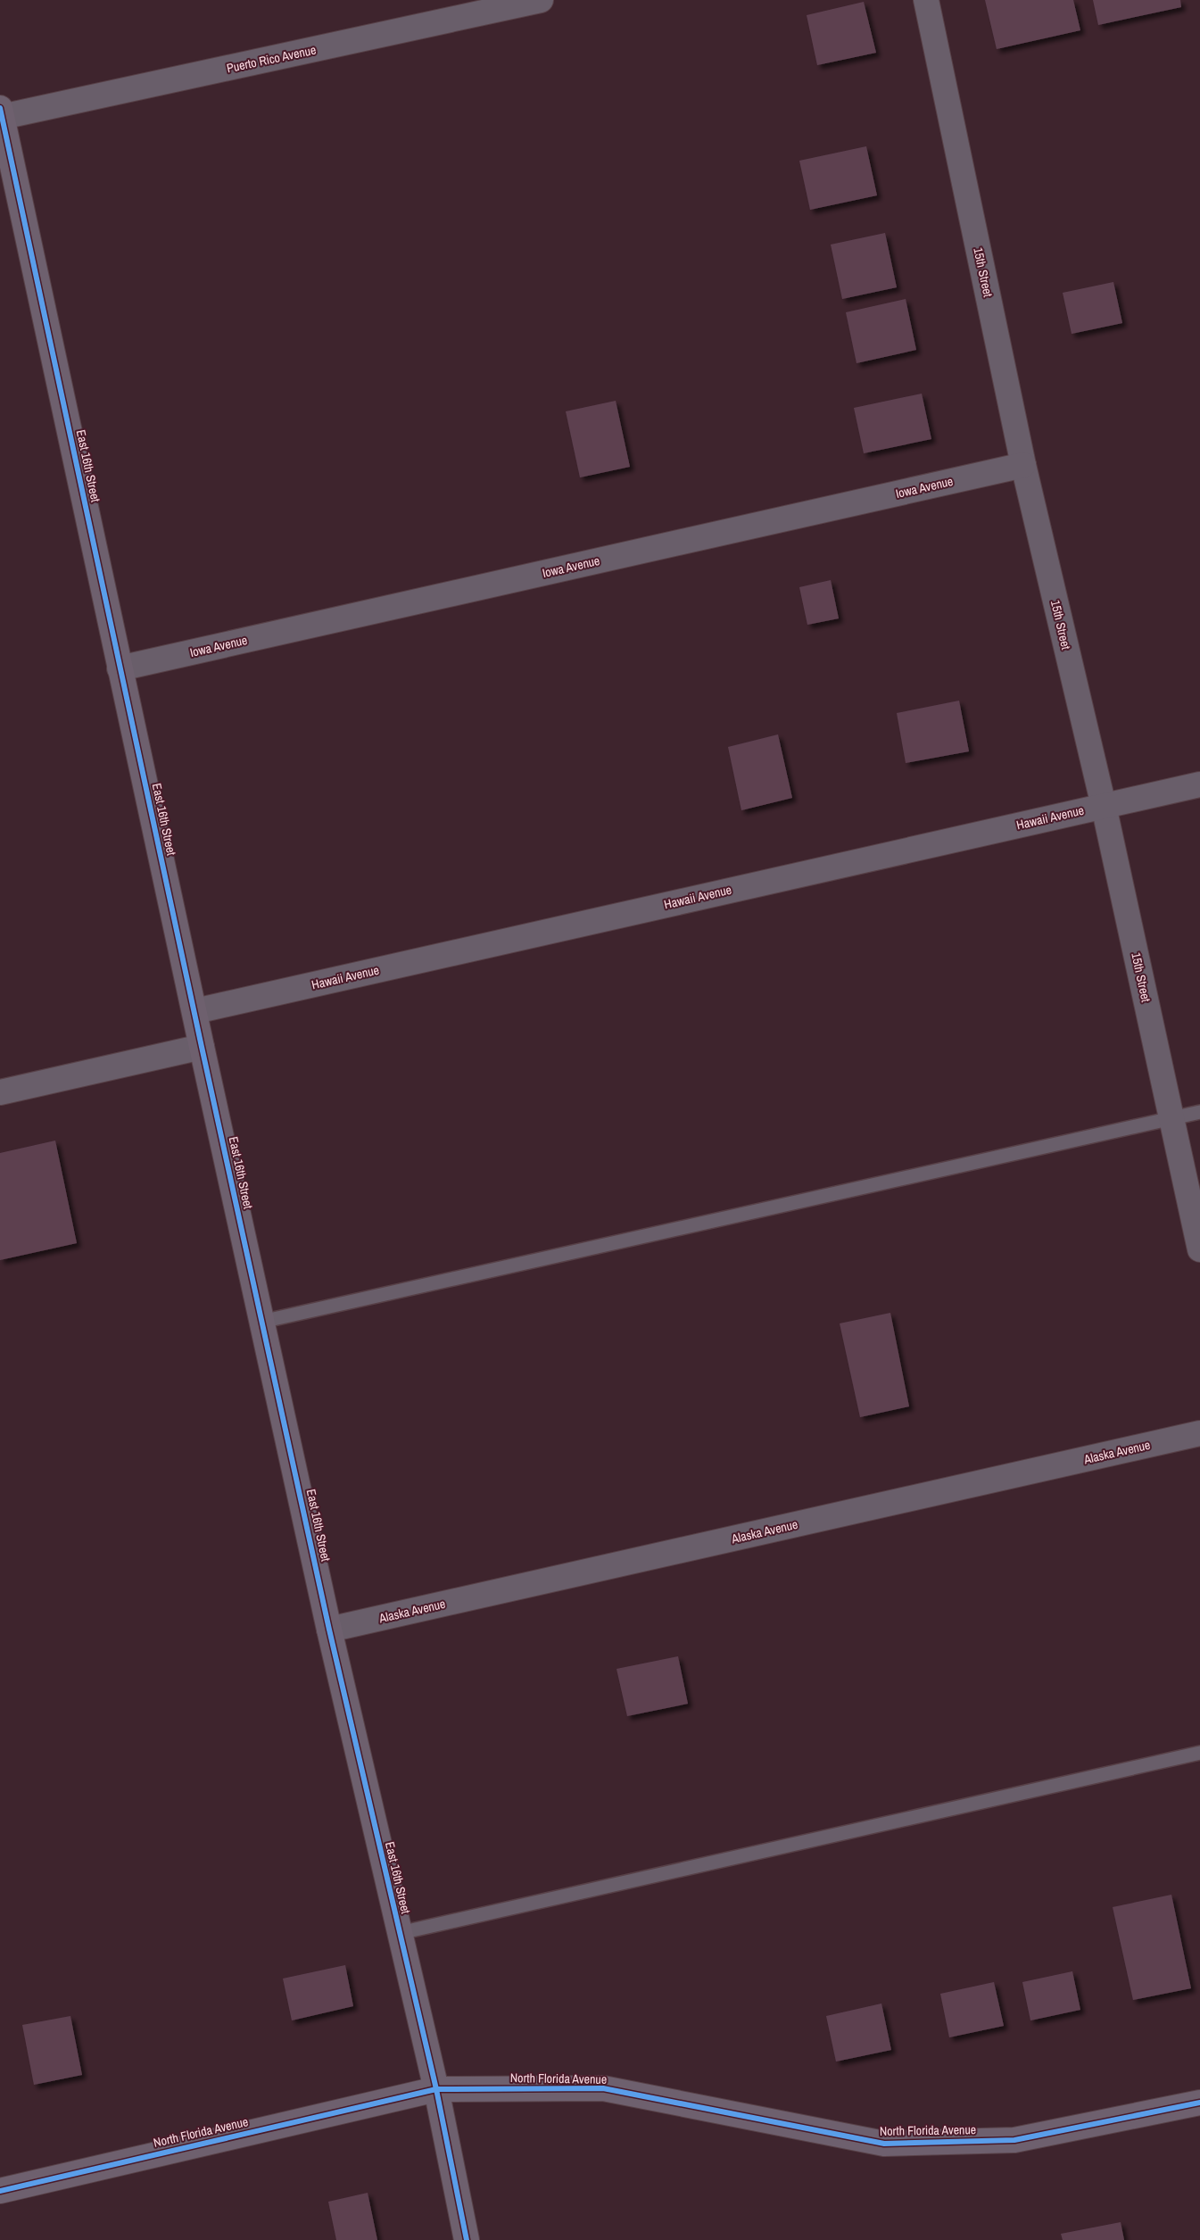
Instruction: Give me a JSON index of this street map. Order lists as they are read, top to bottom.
{
  "streets": {
    "street": [
      "Puerto Rico Avenue",
      "15th Street",
      "East 16th Street",
      "Iowa Avenue",
      "Hawaii Avenue",
      "Alaska Avenue",
      "North Florida Avenue"
    ]
  },
  "crossings": [
    ["Puerto Rico Avenue", "East 16th Street"],
    ["15th Street", "Iowa Avenue"],
    ["15th Street", "Hawaii Avenue"],
    ["East 16th Street", "Iowa Avenue"],
    ["East 16th Street", "Hawaii Avenue"],
    ["East 16th Street", "Alaska Avenue"],
    ["East 16th Street", "North Florida Avenue"]
  ]
}
